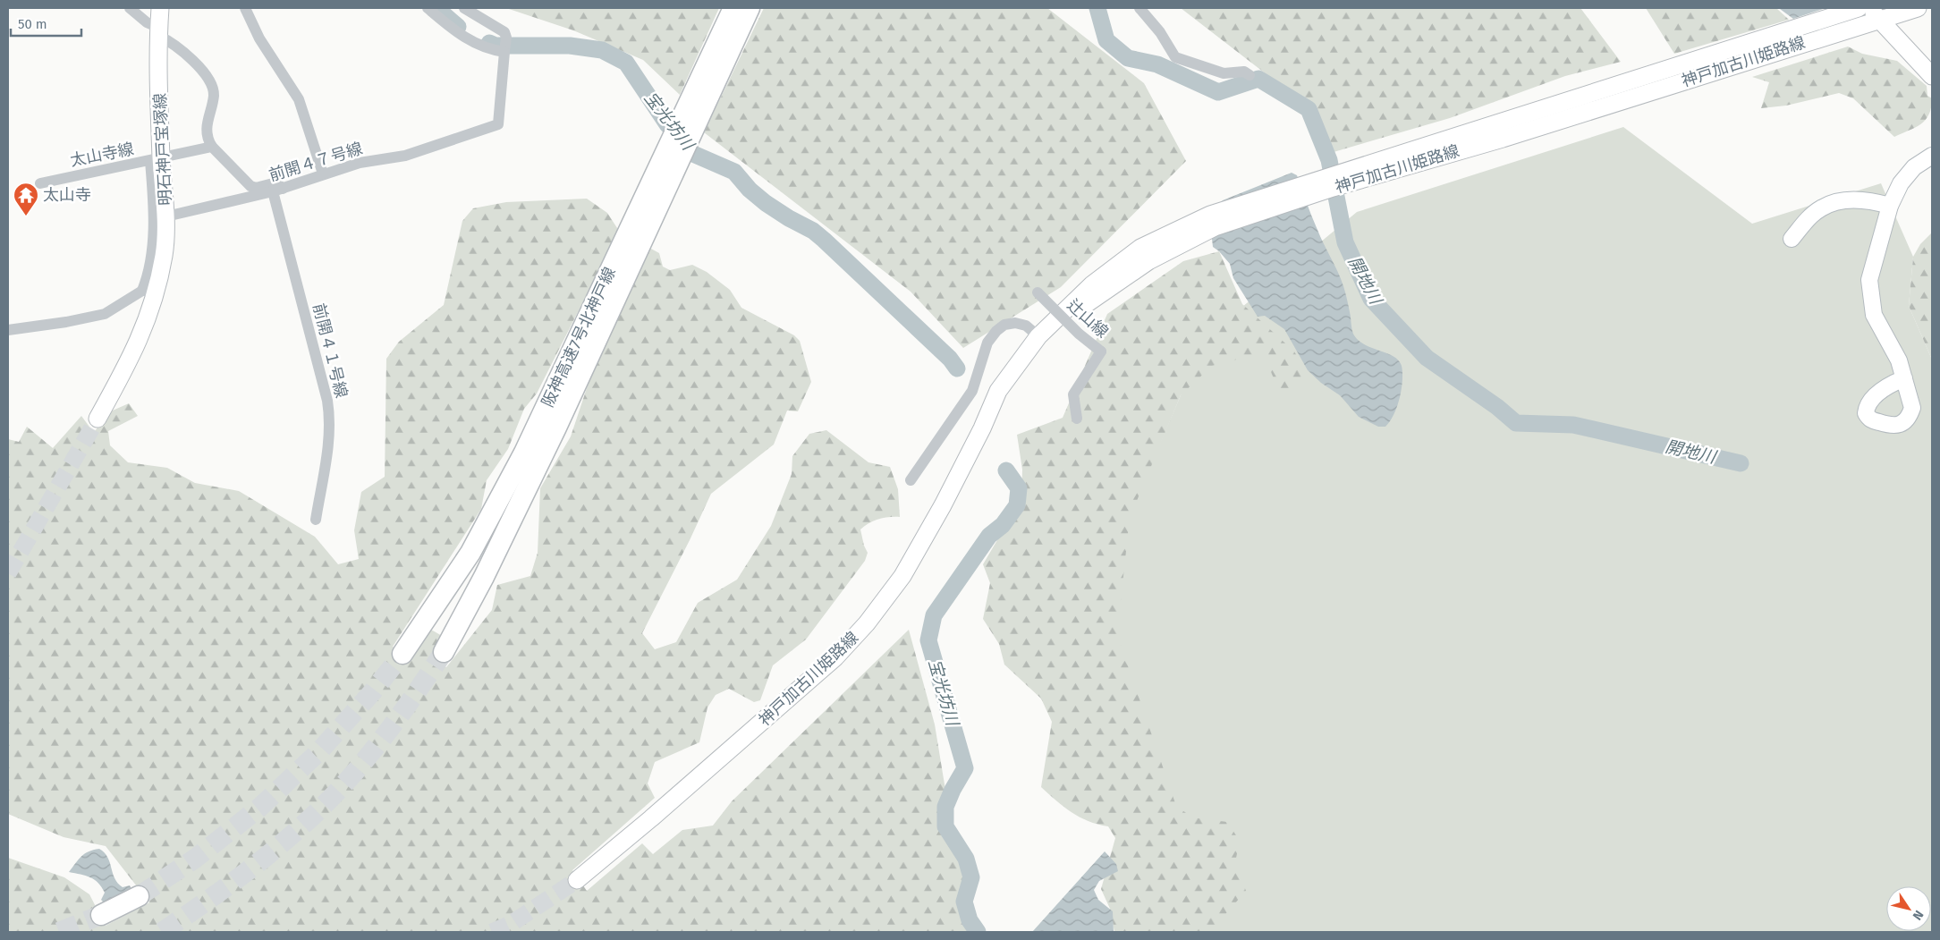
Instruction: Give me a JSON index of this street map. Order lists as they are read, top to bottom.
{
  "streets": {
    "highway": ["阪神高速7号北神戸線"],
    "main road": ["神戸加古川姫路線", "明石神戸宝塚線"],
    "street": [
      "太山寺線",
      "前開４７号線",
      "辻山線",
      "前開４１号線"
    ]
  },
  "crossings": [
    ["明石神戸宝塚線", "太山寺線"],
    ["明石神戸宝塚線", "前開４７号線"],
    ["前開４７号線", "前開４１号線"]
  ],
  "water": ["宝光坊川", "開地川"],
  "places": {
    "temple": ["太山寺"]
  },
  "scale_bar": "50 m",
  "north": "bottom right"
}
